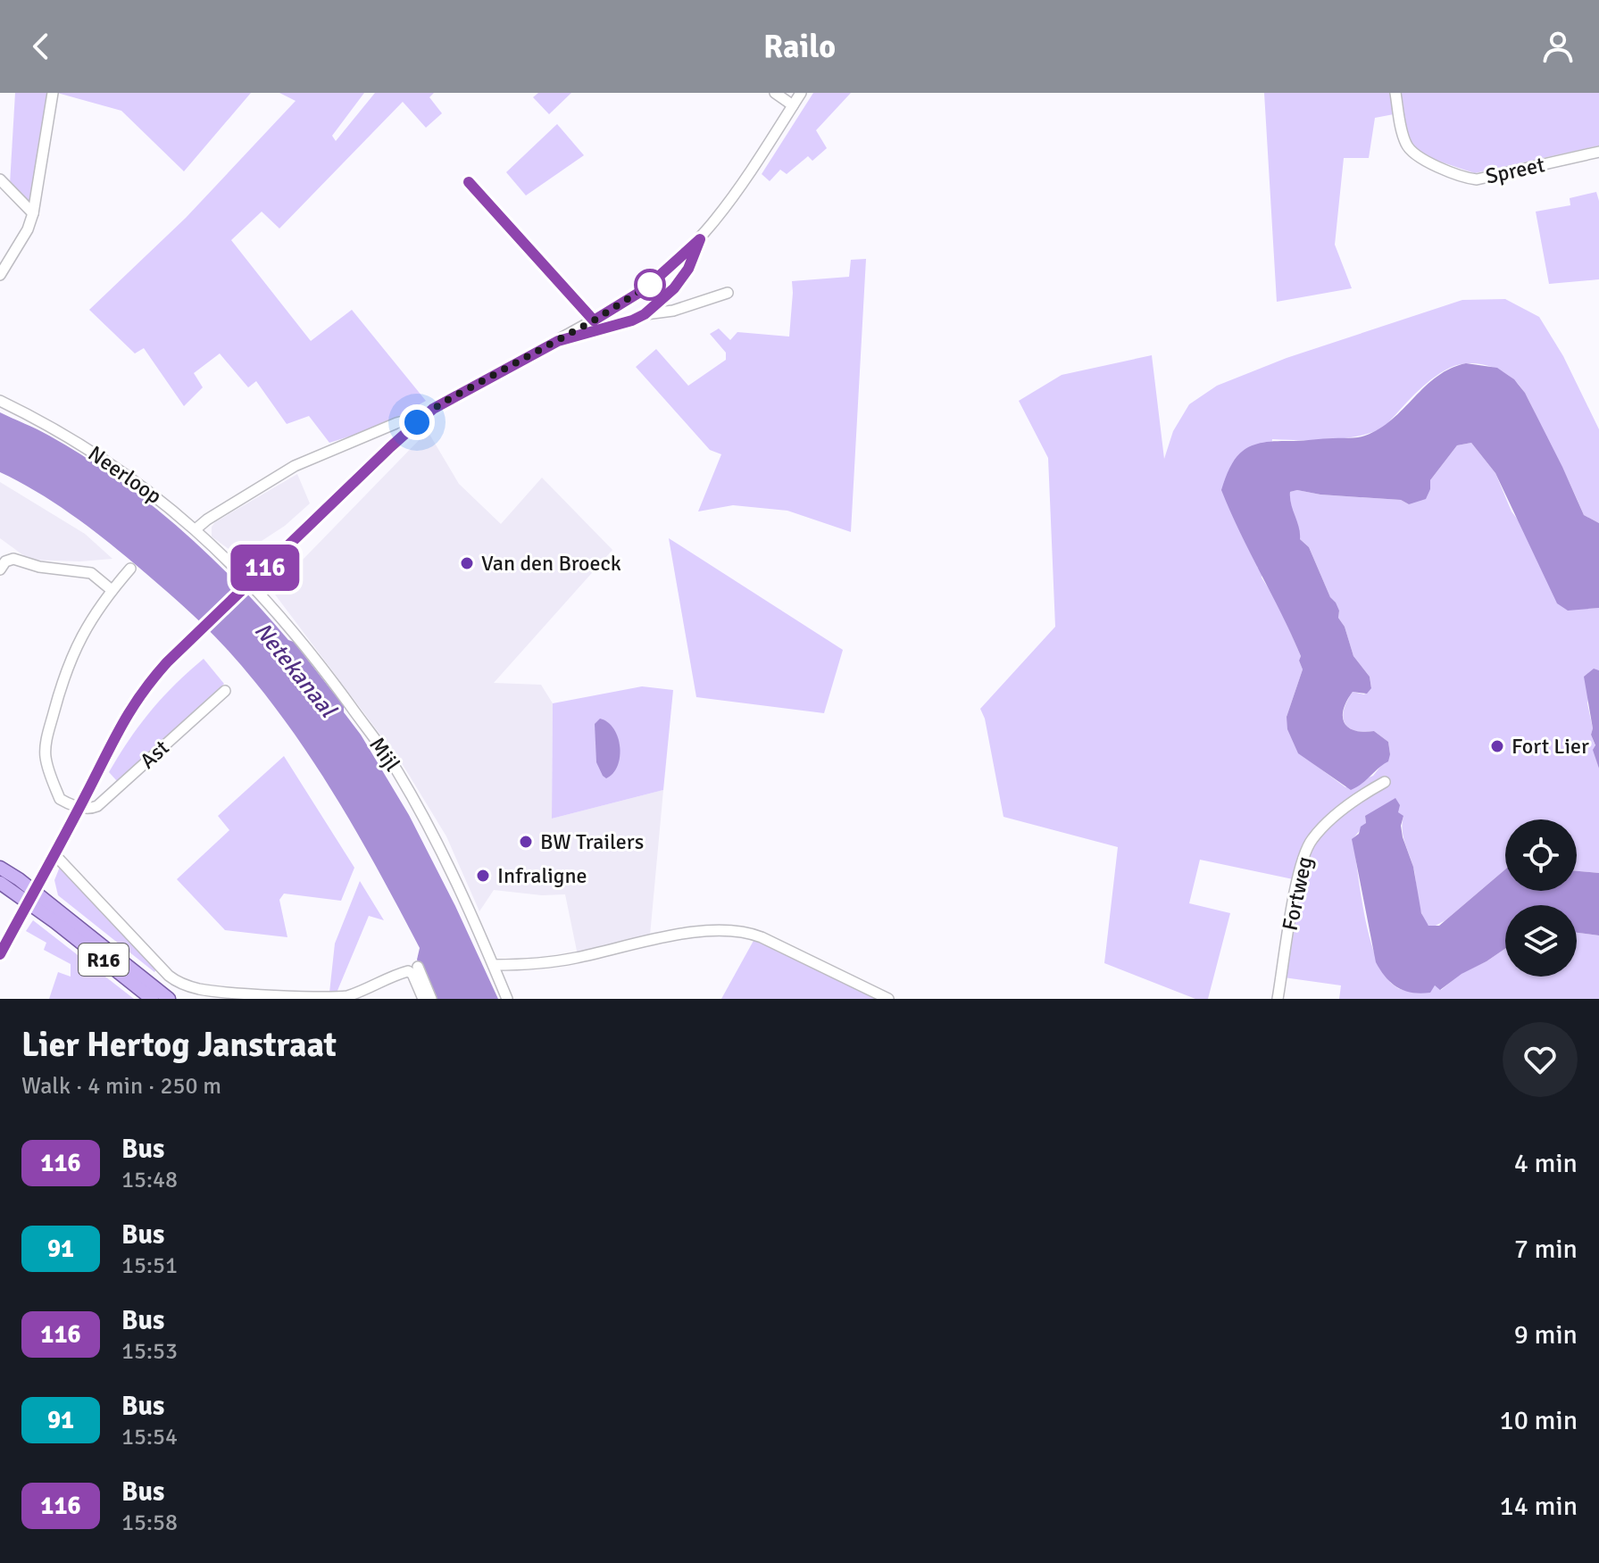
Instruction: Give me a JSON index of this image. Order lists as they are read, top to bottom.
{
  "streets": {
    "main road": ["R16"],
    "street": [
      "Spreet",
      "Neerloop",
      "Ast",
      "Mijl",
      "Fortweg"
    ]
  },
  "crossings": [
    ["Neerloop", "Mijl"]
  ],
  "water": ["Netekanaal"],
  "places": [
    "Van den Broeck",
    "Fort Lier",
    "BW Trailers",
    "Infraligne"
  ],
  "lines": ["bus line 116"],
  "page": {
    "header": "Railo",
    "on_map": "116",
    "heading": ["Lier Hertog Janstraat", "Walk · 4 min · 250 m"],
    "list": [
      {
        "mark": "116",
        "name": "Bus",
        "note": "15:48",
        "value": "4 min"
      },
      {
        "mark": "91",
        "name": "Bus",
        "note": "15:51",
        "value": "7 min"
      },
      {
        "mark": "116",
        "name": "Bus",
        "note": "15:53",
        "value": "9 min"
      },
      {
        "mark": "91",
        "name": "Bus",
        "note": "15:54",
        "value": "10 min"
      },
      {
        "mark": "116",
        "name": "Bus",
        "note": "15:58",
        "value": "14 min"
      }
    ]
  }
}
